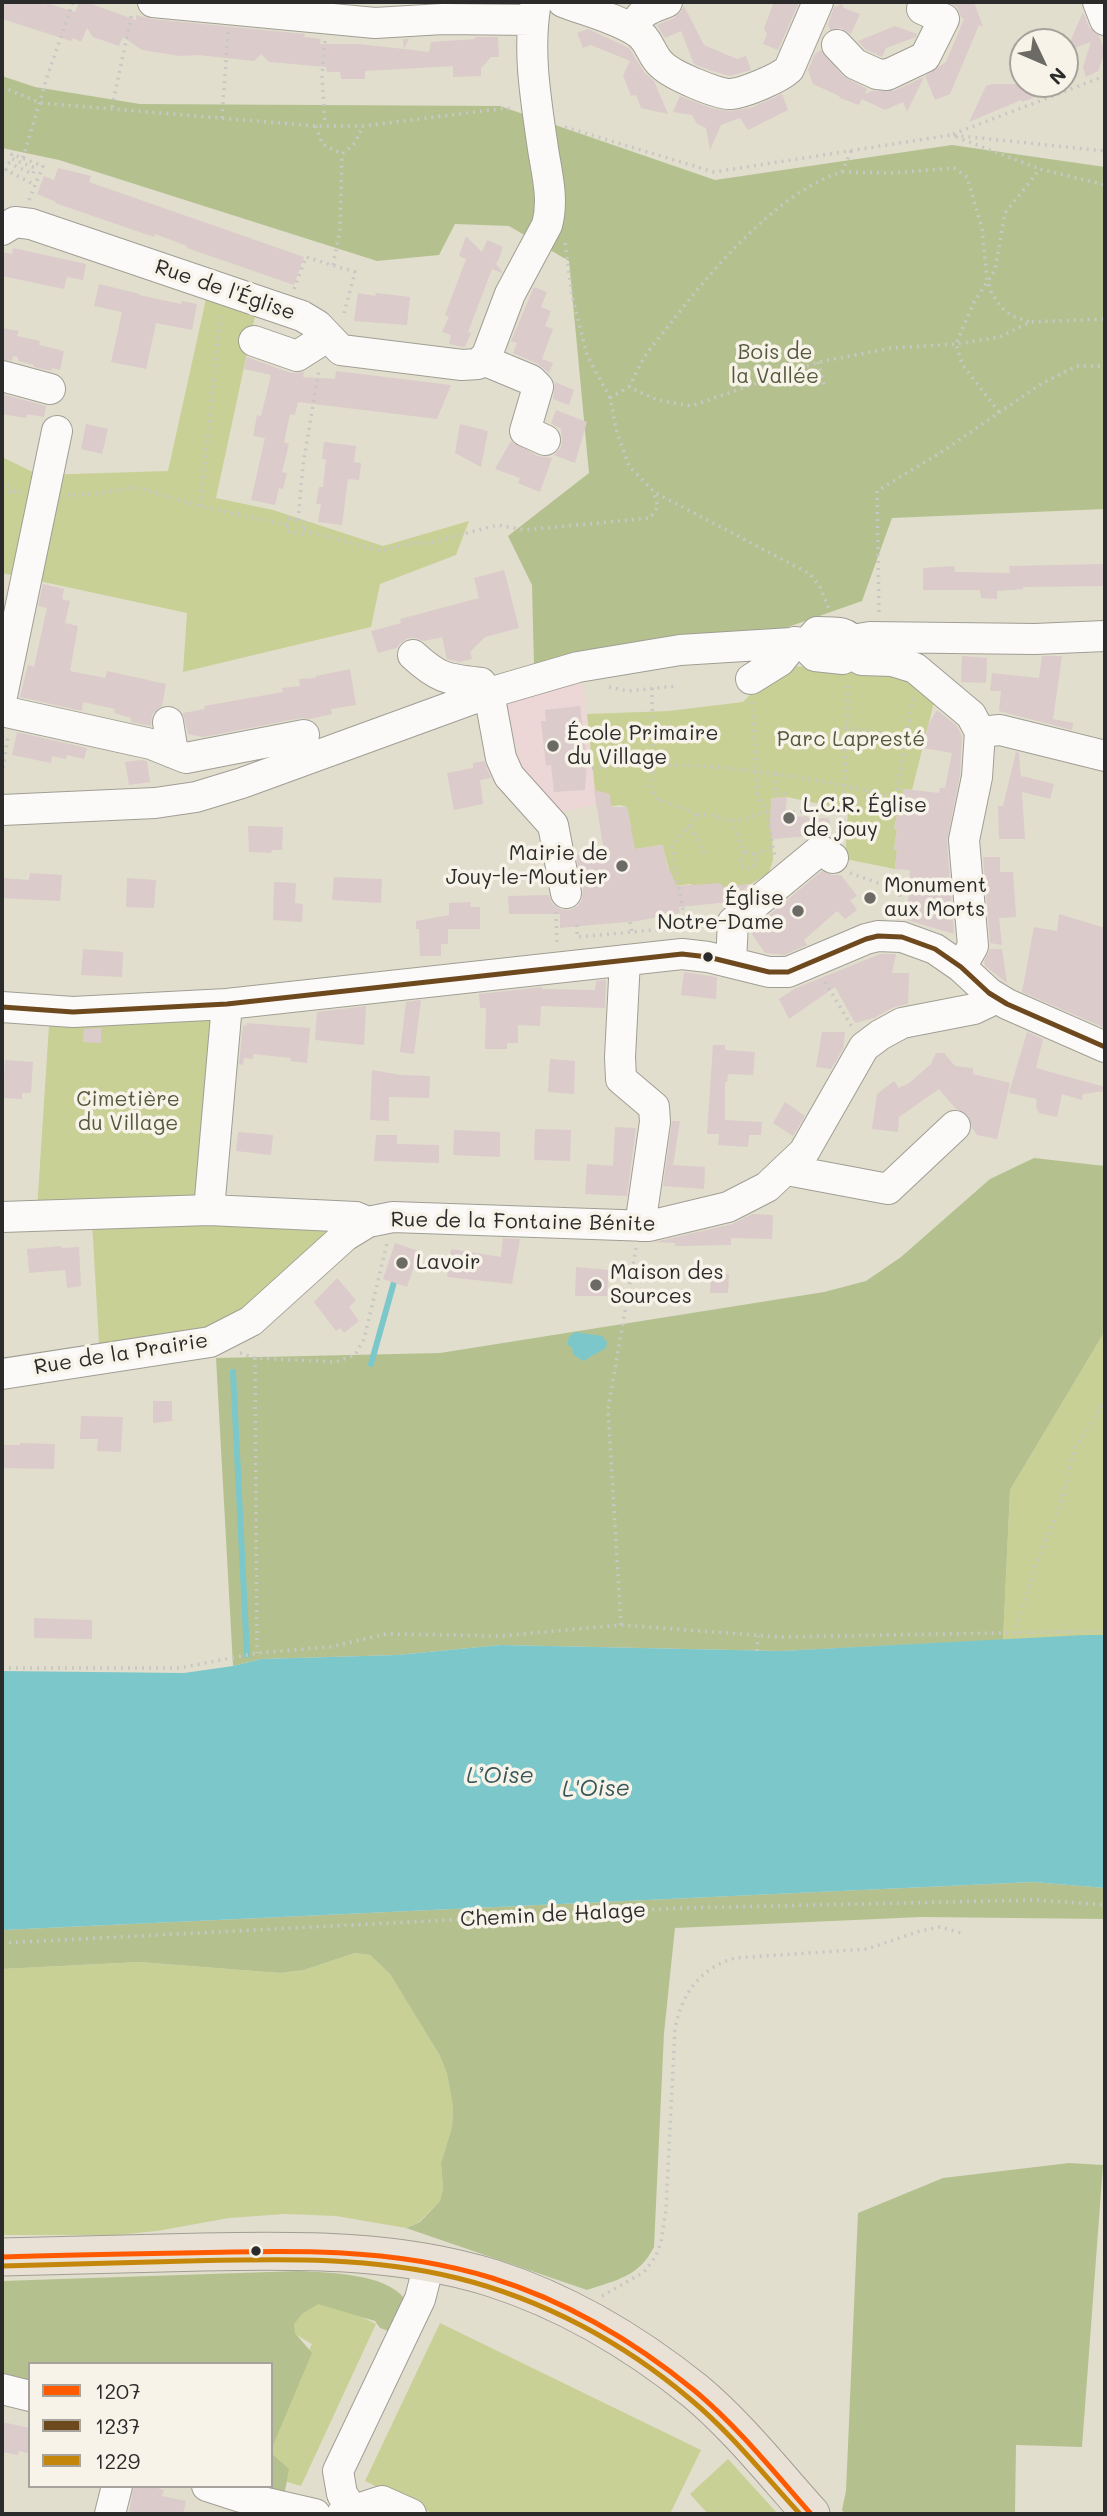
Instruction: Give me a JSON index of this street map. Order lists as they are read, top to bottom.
{
  "streets": {
    "street": ["Rue de l'Église", "Rue de la Fontaine Bénite", "Rue de la Prairie"],
    "path": ["Chemin de Halage"]
  },
  "crossings": [
    ["Rue de la Fontaine Bénite", "Rue de la Prairie"]
  ],
  "water": ["L’Oise", "L'Oise"],
  "parks": ["Bois de la Vallée", "Parc Lapresté", "Cimetière du Village"],
  "places": [
    "École Primaire du Village",
    "L.C.R. Église de jouy",
    "Mairie de Jouy-le-Moutier",
    "Monument aux Morts",
    "Église Notre-Dame",
    "Lavoir",
    "Maison des Sources"
  ],
  "lines": ["transit line 1237", "transit line 1207", "transit line 1229"],
  "legend": ["1207", "1237", "1229"],
  "north": "bottom right"
}
